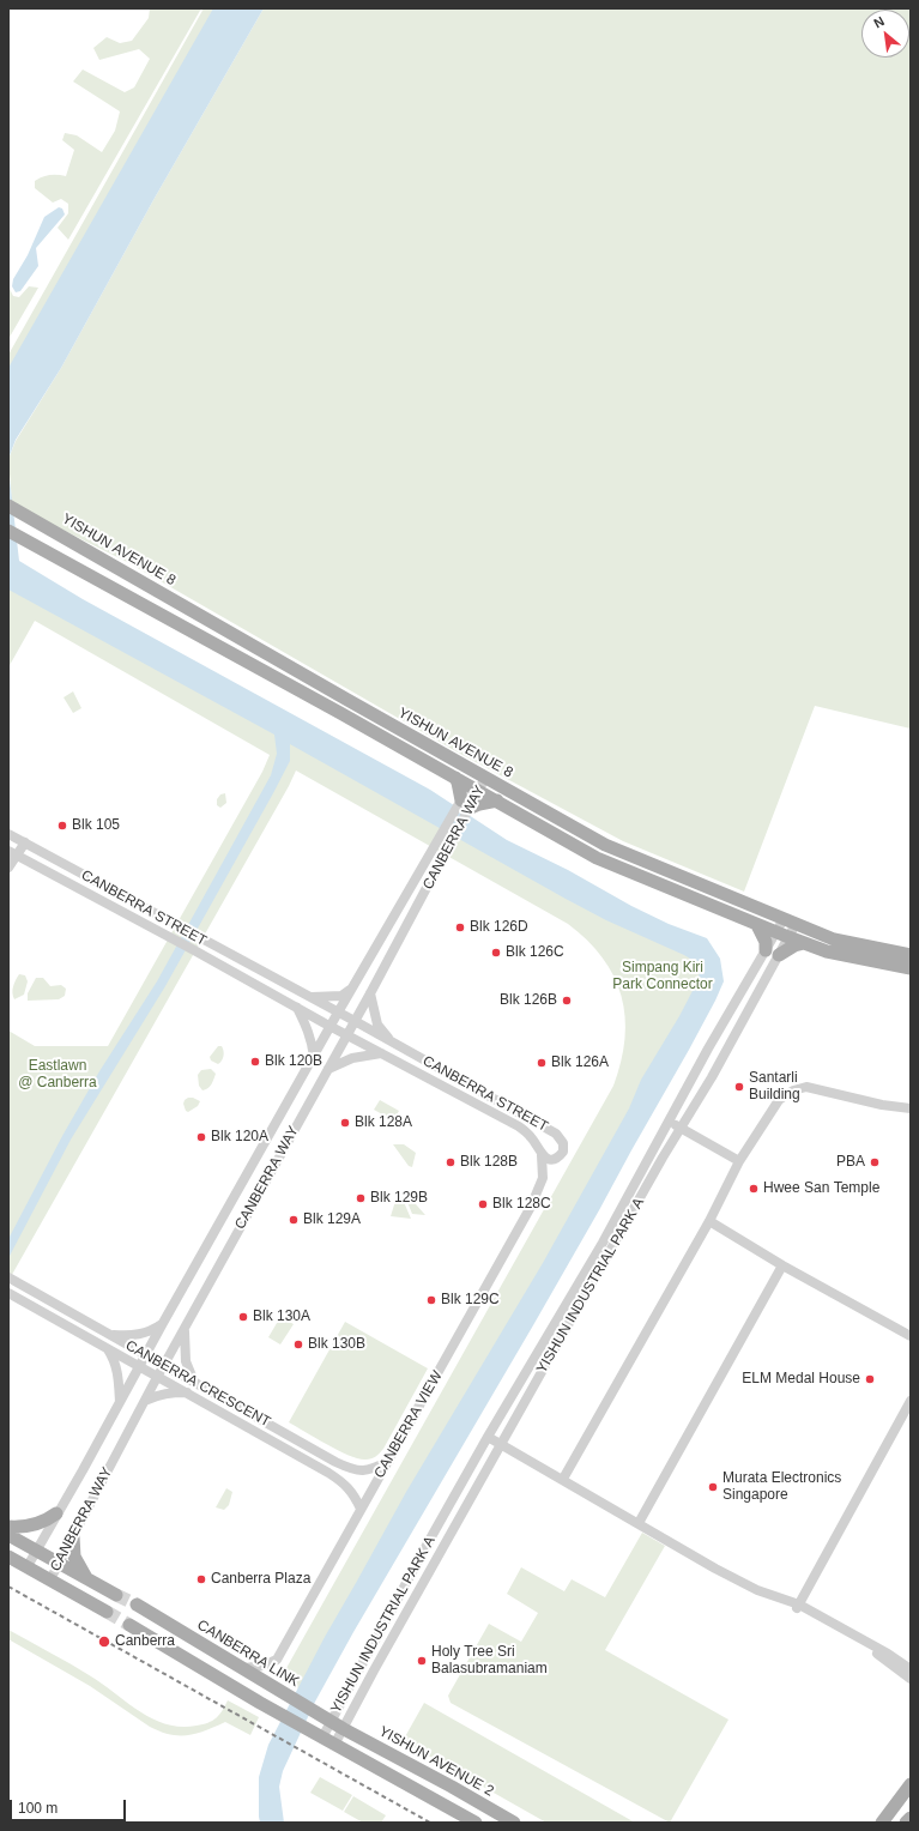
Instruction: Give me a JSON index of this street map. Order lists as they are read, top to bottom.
{
  "streets": {
    "main road": ["YISHUN AVENUE 8", "CANBERRA LINK", "YISHUN AVENUE 2"],
    "street": [
      "CANBERRA WAY",
      "CANBERRA STREET",
      "YISHUN INDUSTRIAL PARK A",
      "CANBERRA CRESCENT",
      "CANBERRA VIEW"
    ]
  },
  "crossings": [
    ["YISHUN AVENUE 8", "CANBERRA WAY"],
    ["YISHUN AVENUE 8", "YISHUN INDUSTRIAL PARK A"],
    ["CANBERRA WAY", "CANBERRA STREET"],
    ["CANBERRA WAY", "CANBERRA CRESCENT"],
    ["CANBERRA STREET", "CANBERRA VIEW"],
    ["YISHUN INDUSTRIAL PARK A", "CANBERRA LINK"],
    ["YISHUN INDUSTRIAL PARK A", "YISHUN AVENUE 2"],
    ["CANBERRA CRESCENT", "CANBERRA VIEW"],
    ["CANBERRA VIEW", "CANBERRA LINK"],
    ["CANBERRA LINK", "YISHUN AVENUE 2"]
  ],
  "parks": ["Simpang Kiri Park Connector", "Eastlawn @ Canberra"],
  "places": [
    "Blk 105",
    "Blk 126D",
    "Blk 126C",
    "Blk 126B",
    "Blk 120B",
    "Blk 126A",
    "Santarli Building",
    "Blk 128A",
    "Blk 120A",
    "Blk 128B",
    "PBA",
    "Hwee San Temple",
    "Blk 129B",
    "Blk 128C",
    "Blk 129A",
    "Blk 129C",
    "Blk 130A",
    "Blk 130B",
    "ELM Medal House",
    "Murata Electronics Singapore",
    "Canberra Plaza",
    "Canberra",
    "Holy Tree Sri Balasubramaniam"
  ],
  "scale_bar": "100 m",
  "north": "top left"
}
